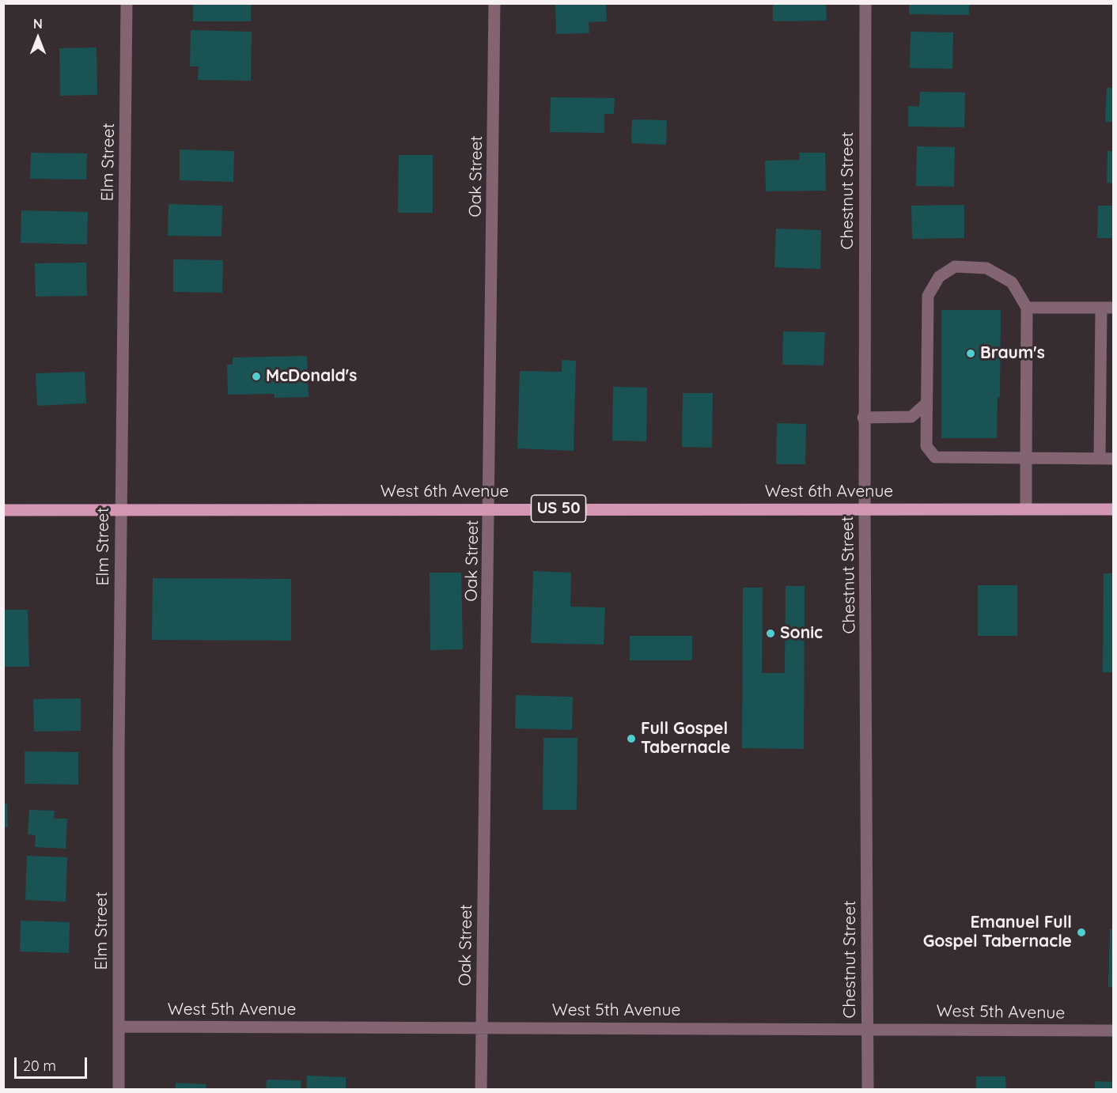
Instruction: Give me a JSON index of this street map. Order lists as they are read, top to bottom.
{
  "streets": {
    "main road": ["West 6th Avenue", "US 50"],
    "street": [
      "Elm Street",
      "Oak Street",
      "Chestnut Street",
      "West 5th Avenue"
    ]
  },
  "crossings": [
    ["Elm Street", "West 6th Avenue"],
    ["Elm Street", "West 5th Avenue"],
    ["Oak Street", "West 6th Avenue"],
    ["Oak Street", "West 5th Avenue"],
    ["Chestnut Street", "West 6th Avenue"],
    ["Chestnut Street", "West 5th Avenue"]
  ],
  "places": [
    "Braum's",
    "McDonald's",
    "Sonic",
    "Full Gospel Tabernacle",
    "Emanuel Full Gospel Tabernacle"
  ],
  "scale_bar": "20 m",
  "north": "top"
}
